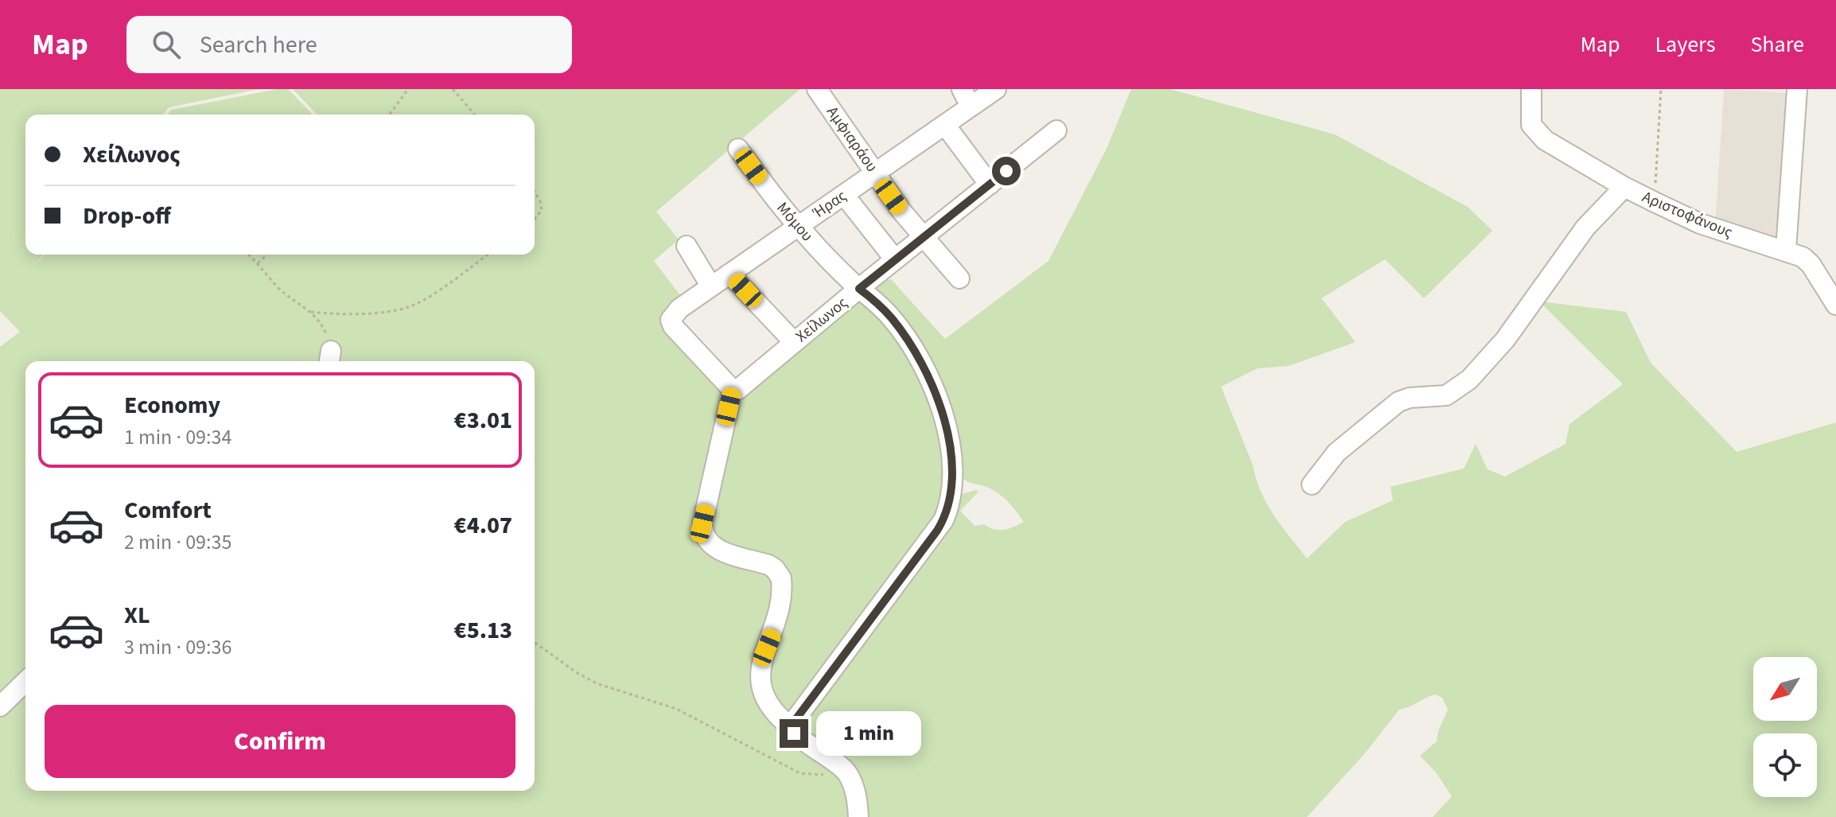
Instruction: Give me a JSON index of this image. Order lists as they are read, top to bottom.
{
  "streets": {
    "street": [
      "Αμφιαράου",
      "Ήρας",
      "Αριστοφάνους",
      "Μόμου",
      "Χείλωνος"
    ]
  },
  "crossings": [
    ["Αμφιαράου", "Ήρας"],
    ["Αμφιαράου", "Χείλωνος"],
    ["Ήρας", "Μόμου"],
    ["Ήρας", "Χείλωνος"],
    ["Μόμου", "Χείλωνος"]
  ],
  "north": "bottom left",
  "page": {
    "header": "Map",
    "search": "Search here",
    "nav": ["Map", "Layers", "Share"],
    "banner": ["Χείλωνος", "Drop-off"],
    "list": [
      {
        "name": "Economy",
        "note": "1 min · 09:34",
        "value": "€3.01"
      },
      {
        "name": "Comfort",
        "note": "2 min · 09:35",
        "value": "€4.07"
      },
      {
        "name": "XL",
        "note": "3 min · 09:36",
        "value": "€5.13"
      }
    ],
    "buttons": "Confirm",
    "bubble": "1 min"
  }
}
